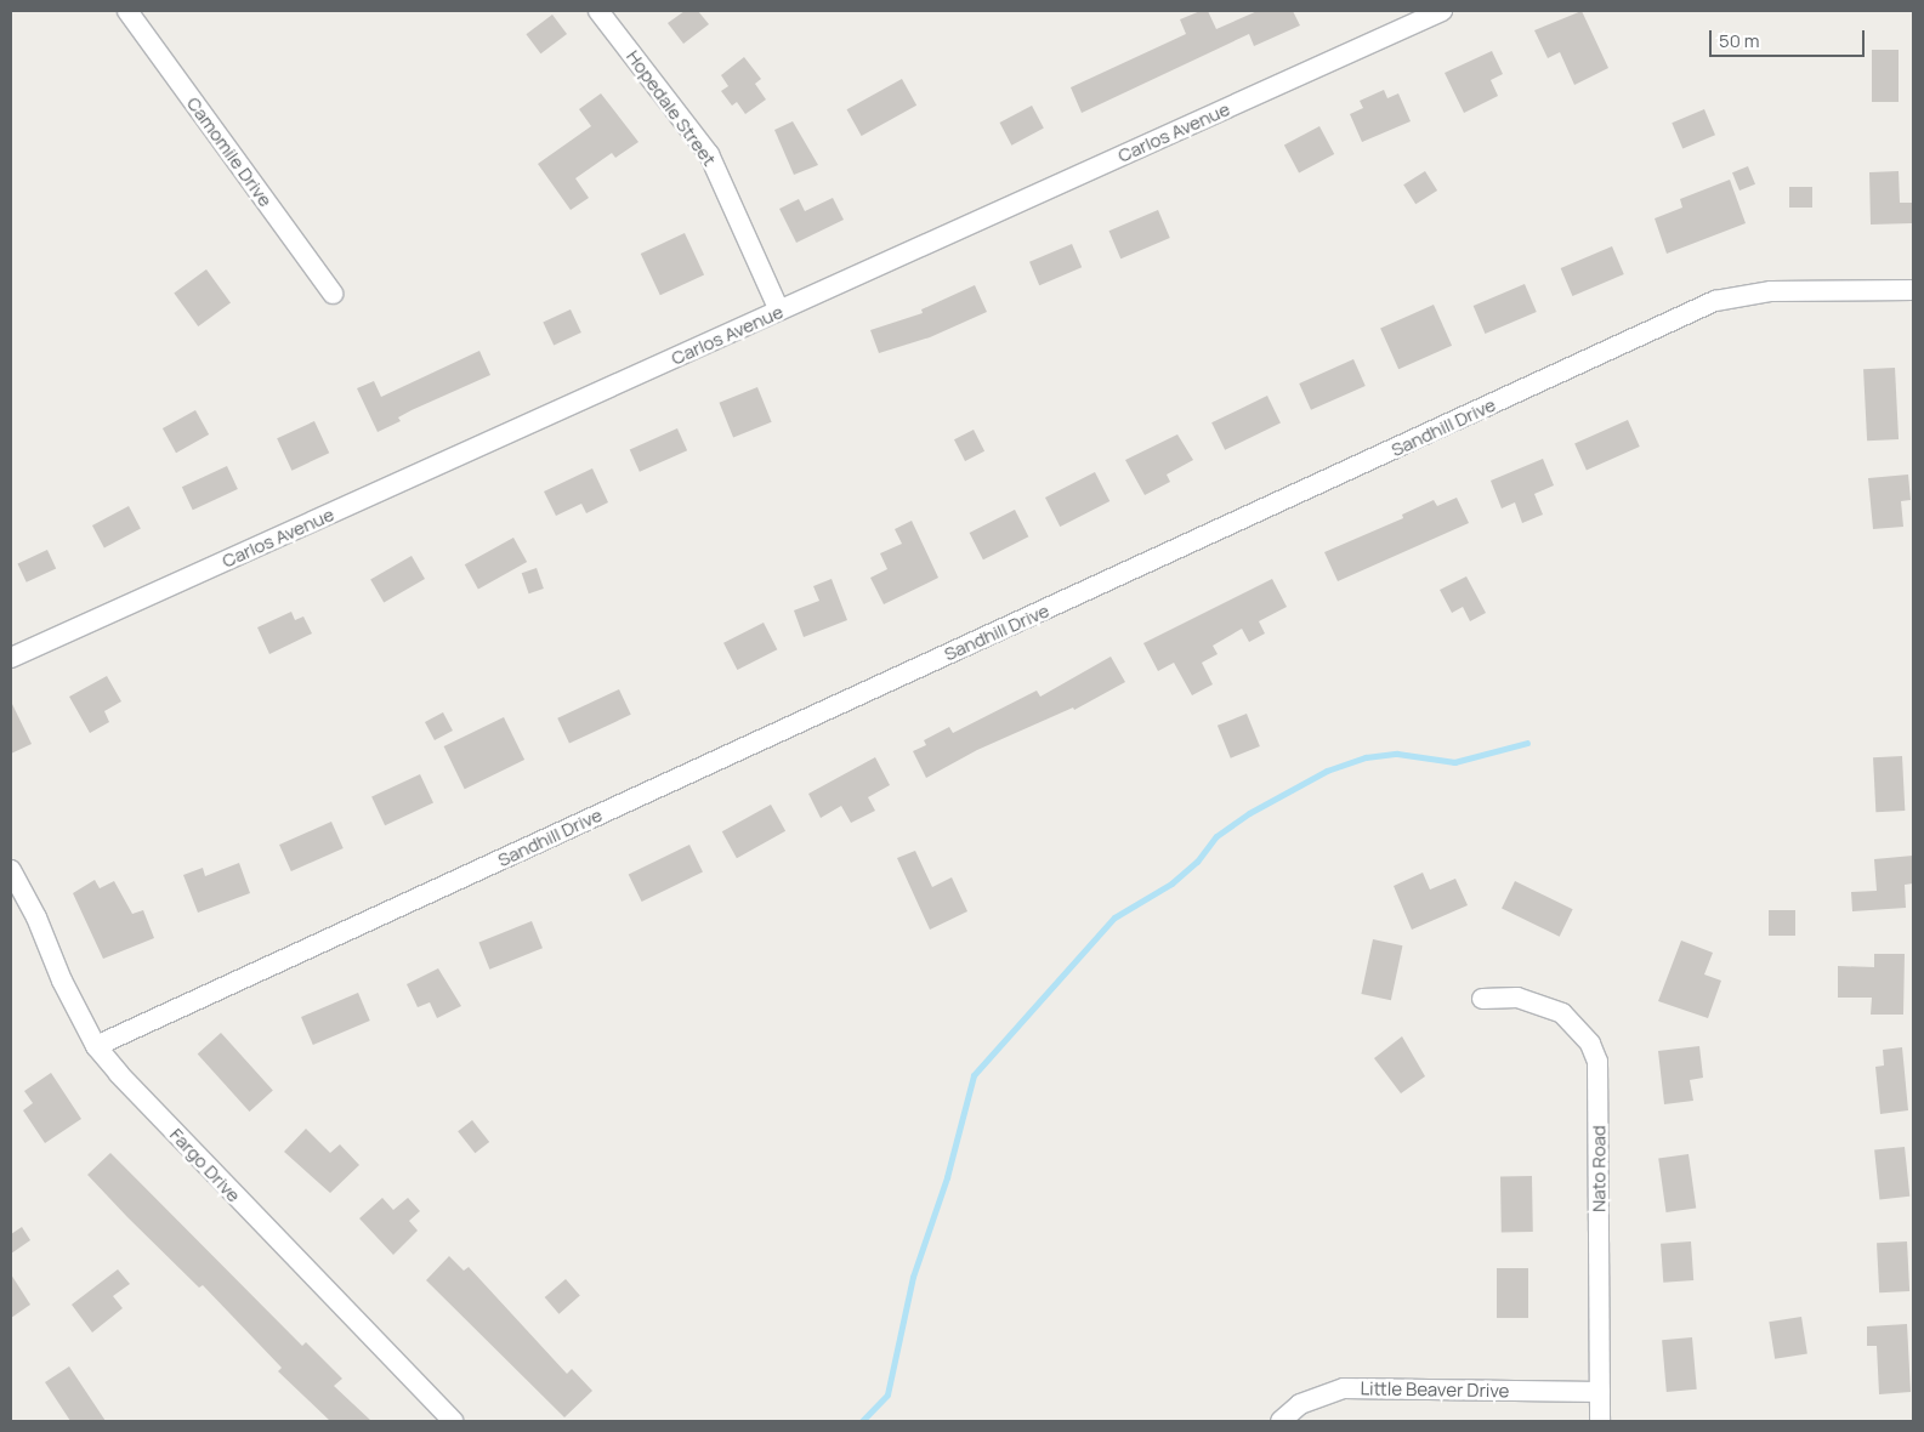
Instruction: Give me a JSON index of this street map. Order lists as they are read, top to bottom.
{
  "streets": {
    "street": [
      "Hopedale Street",
      "Carlos Avenue",
      "Camomile Drive",
      "Sandhill Drive",
      "Fargo Drive",
      "Nato Road",
      "Little Beaver Drive"
    ]
  },
  "crossings": [
    ["Hopedale Street", "Carlos Avenue"],
    ["Sandhill Drive", "Fargo Drive"],
    ["Nato Road", "Little Beaver Drive"]
  ],
  "scale_bar": "50 m"
}
